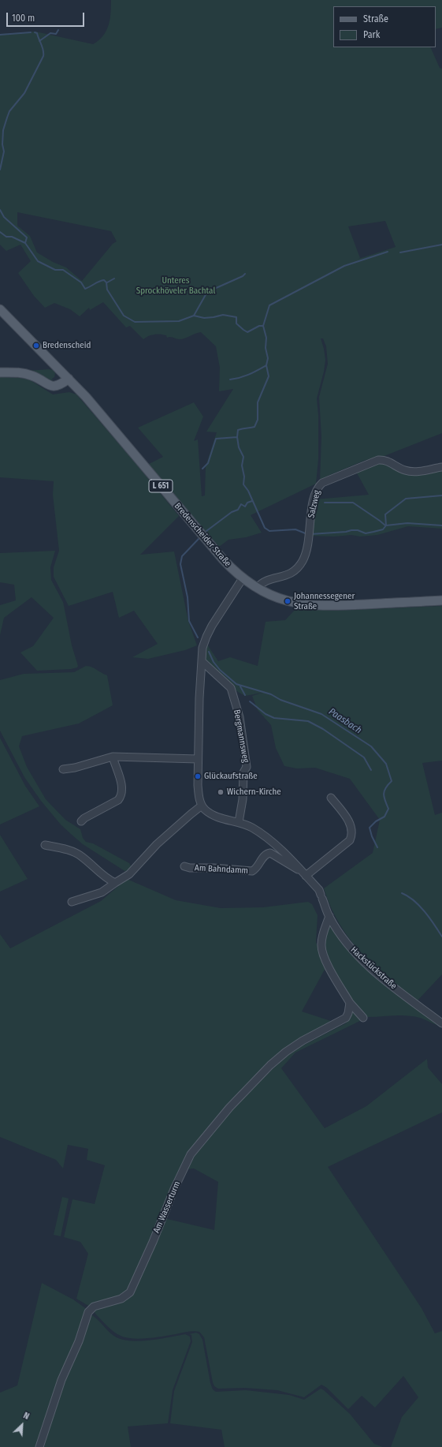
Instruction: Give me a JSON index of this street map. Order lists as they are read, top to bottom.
{
  "streets": {
    "main road": ["L 651", "Bredenscheider Straße"],
    "street": [
      "Salzweg",
      "Bergmannsweg",
      "Am Bahndamm",
      "Hackstückstraße",
      "Am Wasserturm"
    ]
  },
  "crossings": [
    ["Salzweg", "Bredenscheider Straße"],
    ["Bergmannsweg", "Hackstückstraße"],
    ["Am Bahndamm", "Hackstückstraße"]
  ],
  "water": ["Paasbach"],
  "parks": ["Unteres Sprockhöveler Bachtal"],
  "places": [
    "Bredenscheid",
    "Johannessegener Straße",
    "Glückaufstraße",
    "Wichern-Kirche"
  ],
  "legend": ["Straße", "Park"],
  "scale_bar": "100 m",
  "north": "top right"
}
